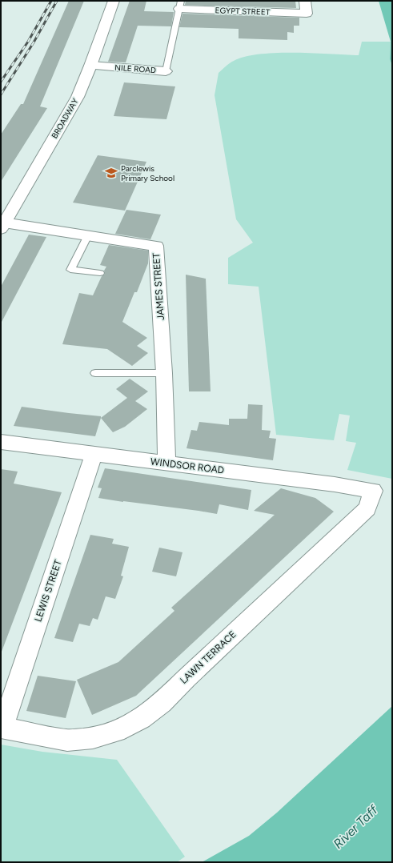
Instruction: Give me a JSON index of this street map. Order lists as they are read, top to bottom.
{
  "streets": {
    "street": [
      "EGYPT STREET",
      "NILE ROAD",
      "BROADWAY",
      "JAMES STREET",
      "WINDSOR ROAD",
      "LEWIS STREET",
      "LAWN TERRACE"
    ]
  },
  "crossings": [
    ["EGYPT STREET", "NILE ROAD"],
    ["NILE ROAD", "BROADWAY"],
    ["BROADWAY", "JAMES STREET"],
    ["JAMES STREET", "WINDSOR ROAD"],
    ["WINDSOR ROAD", "LEWIS STREET"],
    ["WINDSOR ROAD", "LAWN TERRACE"],
    ["LEWIS STREET", "LAWN TERRACE"]
  ],
  "water": ["River Taff"],
  "places": {
    "school or university": ["Parclewis Primary School"]
  }
}
